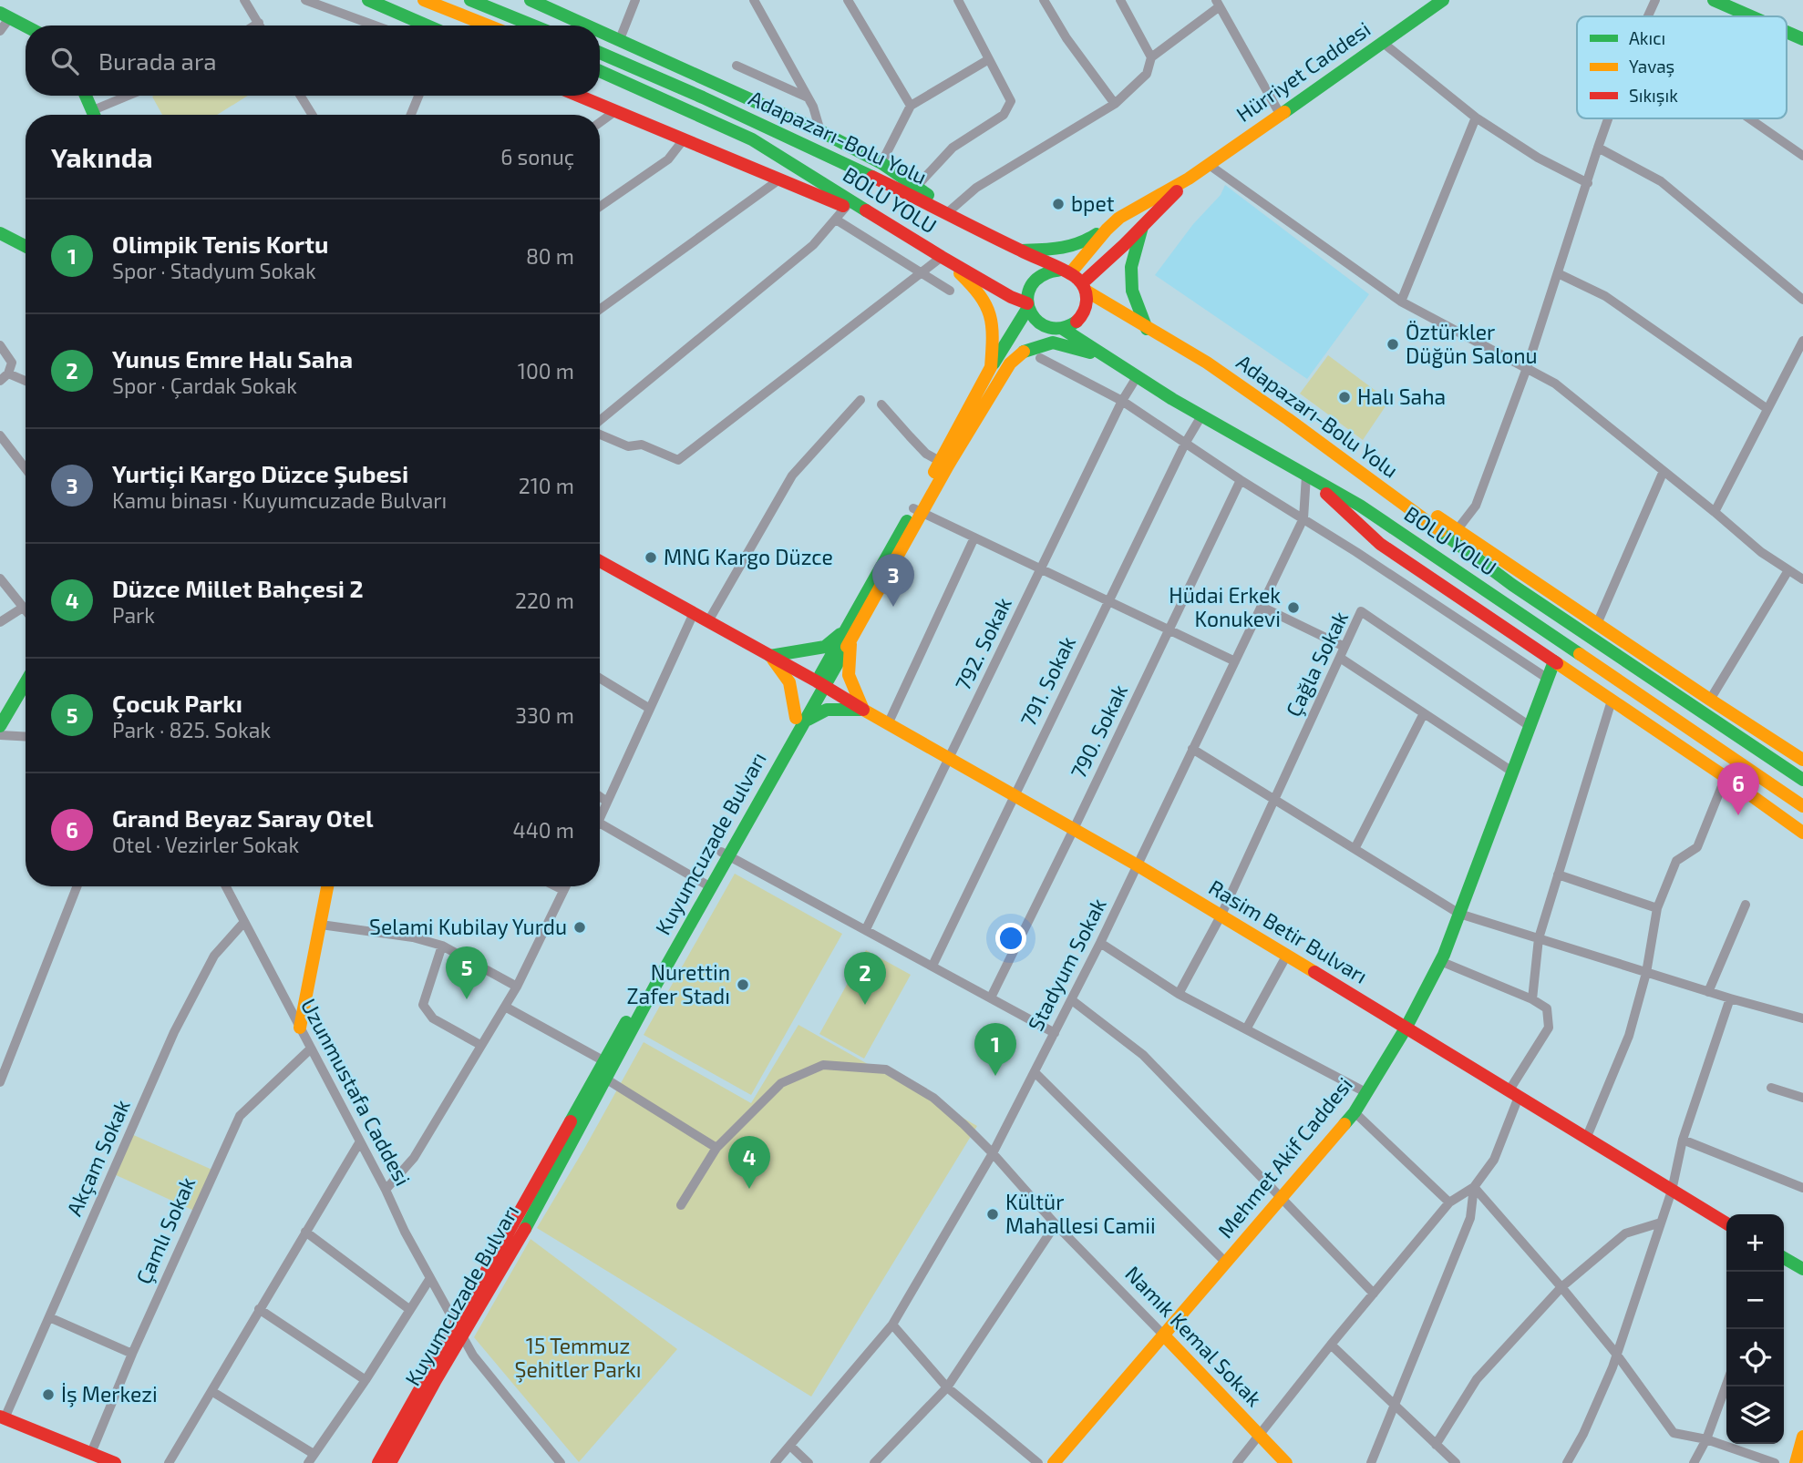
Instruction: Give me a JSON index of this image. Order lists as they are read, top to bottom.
{
  "streets": {
    "main road": [
      "Hürriyet Caddesi",
      "Adapazarı-Bolu Yolu",
      "BOLU YOLU",
      "Kuyumcuzade Bulvarı",
      "Rasim Betir Bulvarı",
      "Mehmet Akif Caddesi",
      "Namık Kemal Sokak"
    ],
    "street": [
      "792. Sokak",
      "Çağla Sokak",
      "791. Sokak",
      "790. Sokak",
      "Stadyum Sokak",
      "Uzunmustafa Caddesi",
      "Akçam Sokak",
      "Çamlı Sokak"
    ]
  },
  "crossings": [
    ["Hürriyet Caddesi", "Adapazarı-Bolu Yolu"],
    ["Hürriyet Caddesi", "BOLU YOLU"],
    ["Hürriyet Caddesi", "Kuyumcuzade Bulvarı"],
    ["Adapazarı-Bolu Yolu", "BOLU YOLU"],
    ["Adapazarı-Bolu Yolu", "Kuyumcuzade Bulvarı"],
    ["BOLU YOLU", "792. Sokak"],
    ["BOLU YOLU", "791. Sokak"],
    ["BOLU YOLU", "Kuyumcuzade Bulvarı"],
    ["792. Sokak", "Rasim Betir Bulvarı"],
    ["Çağla Sokak", "Rasim Betir Bulvarı"],
    ["Çağla Sokak", "Mehmet Akif Caddesi"],
    ["791. Sokak", "Rasim Betir Bulvarı"],
    ["790. Sokak", "Rasim Betir Bulvarı"],
    ["Kuyumcuzade Bulvarı", "Rasim Betir Bulvarı"],
    ["Kuyumcuzade Bulvarı", "Uzunmustafa Caddesi"],
    ["Rasim Betir Bulvarı", "Stadyum Sokak"],
    ["Rasim Betir Bulvarı", "Mehmet Akif Caddesi"],
    ["Stadyum Sokak", "Namık Kemal Sokak"],
    ["Uzunmustafa Caddesi", "Akçam Sokak"],
    ["Uzunmustafa Caddesi", "Çamlı Sokak"],
    ["Mehmet Akif Caddesi", "Namık Kemal Sokak"]
  ],
  "parks": ["15 Temmuz Şehitler Parkı"],
  "places": [
    "bpet",
    "Öztürkler Düğün Salonu",
    "Halı Saha",
    "MNG Kargo Düzce",
    "Hüdai Erkek Konukevi",
    "Selami Kubilay Yurdu",
    "Nurettin Zafer Stadı",
    "Kültür Mahallesi Camii",
    "İş Merkezi"
  ],
  "legend": ["Akıcı", "Yavaş", "Sıkışık"],
  "page": {
    "search": "Burada ara",
    "heading": ["Yakında", "6 sonuç"],
    "list": [
      {
        "mark": "1",
        "name": "Olimpik Tenis Kortu",
        "note": "Spor · Stadyum Sokak",
        "value": "80 m"
      },
      {
        "mark": "2",
        "name": "Yunus Emre Halı Saha",
        "note": "Spor · Çardak Sokak",
        "value": "100 m"
      },
      {
        "mark": "3",
        "name": "Yurtiçi Kargo Düzce Şubesi",
        "note": "Kamu binası · Kuyumcuzade Bulvarı",
        "value": "210 m"
      },
      {
        "mark": "4",
        "name": "Düzce Millet Bahçesi 2",
        "note": "Park",
        "value": "220 m"
      },
      {
        "mark": "5",
        "name": "Çocuk Parkı",
        "note": "Park · 825. Sokak",
        "value": "330 m"
      },
      {
        "mark": "6",
        "name": "Grand Beyaz Saray Otel",
        "note": "Otel · Vezirler Sokak",
        "value": "440 m"
      }
    ],
    "pins": [
      "3",
      "6",
      "5",
      "2",
      "1",
      "4"
    ],
    "map_buttons": ["+", "−"]
  }
}
